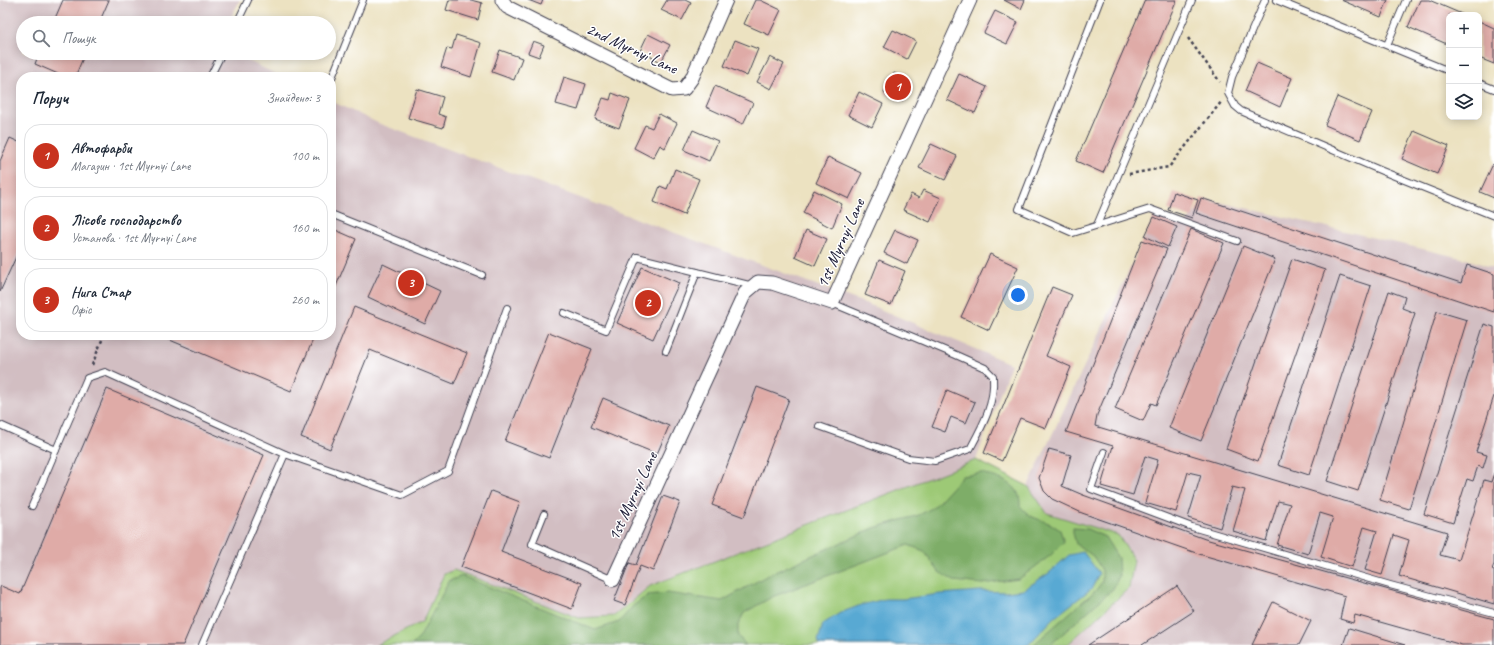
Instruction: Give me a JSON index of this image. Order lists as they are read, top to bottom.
{
  "streets": {
    "street": ["2nd Myrnyi Lane", "1st Myrnyi Lane"]
  },
  "page": {
    "map_buttons": ["+", "−"],
    "search": "Пошук",
    "pins": ["1", "3", "2"],
    "heading": ["Поруч", "Знайдено: 3"],
    "list": [
      {
        "mark": "1",
        "name": "Автофарби",
        "note": "Магазин · 1st Myrnyi Lane",
        "value": "100 m"
      },
      {
        "mark": "2",
        "name": "Лісове господарство",
        "note": "Установа · 1st Myrnyi Lane",
        "value": "160 m"
      },
      {
        "mark": "3",
        "name": "Нига Стар",
        "note": "Офіс",
        "value": "260 m"
      }
    ]
  }
}
